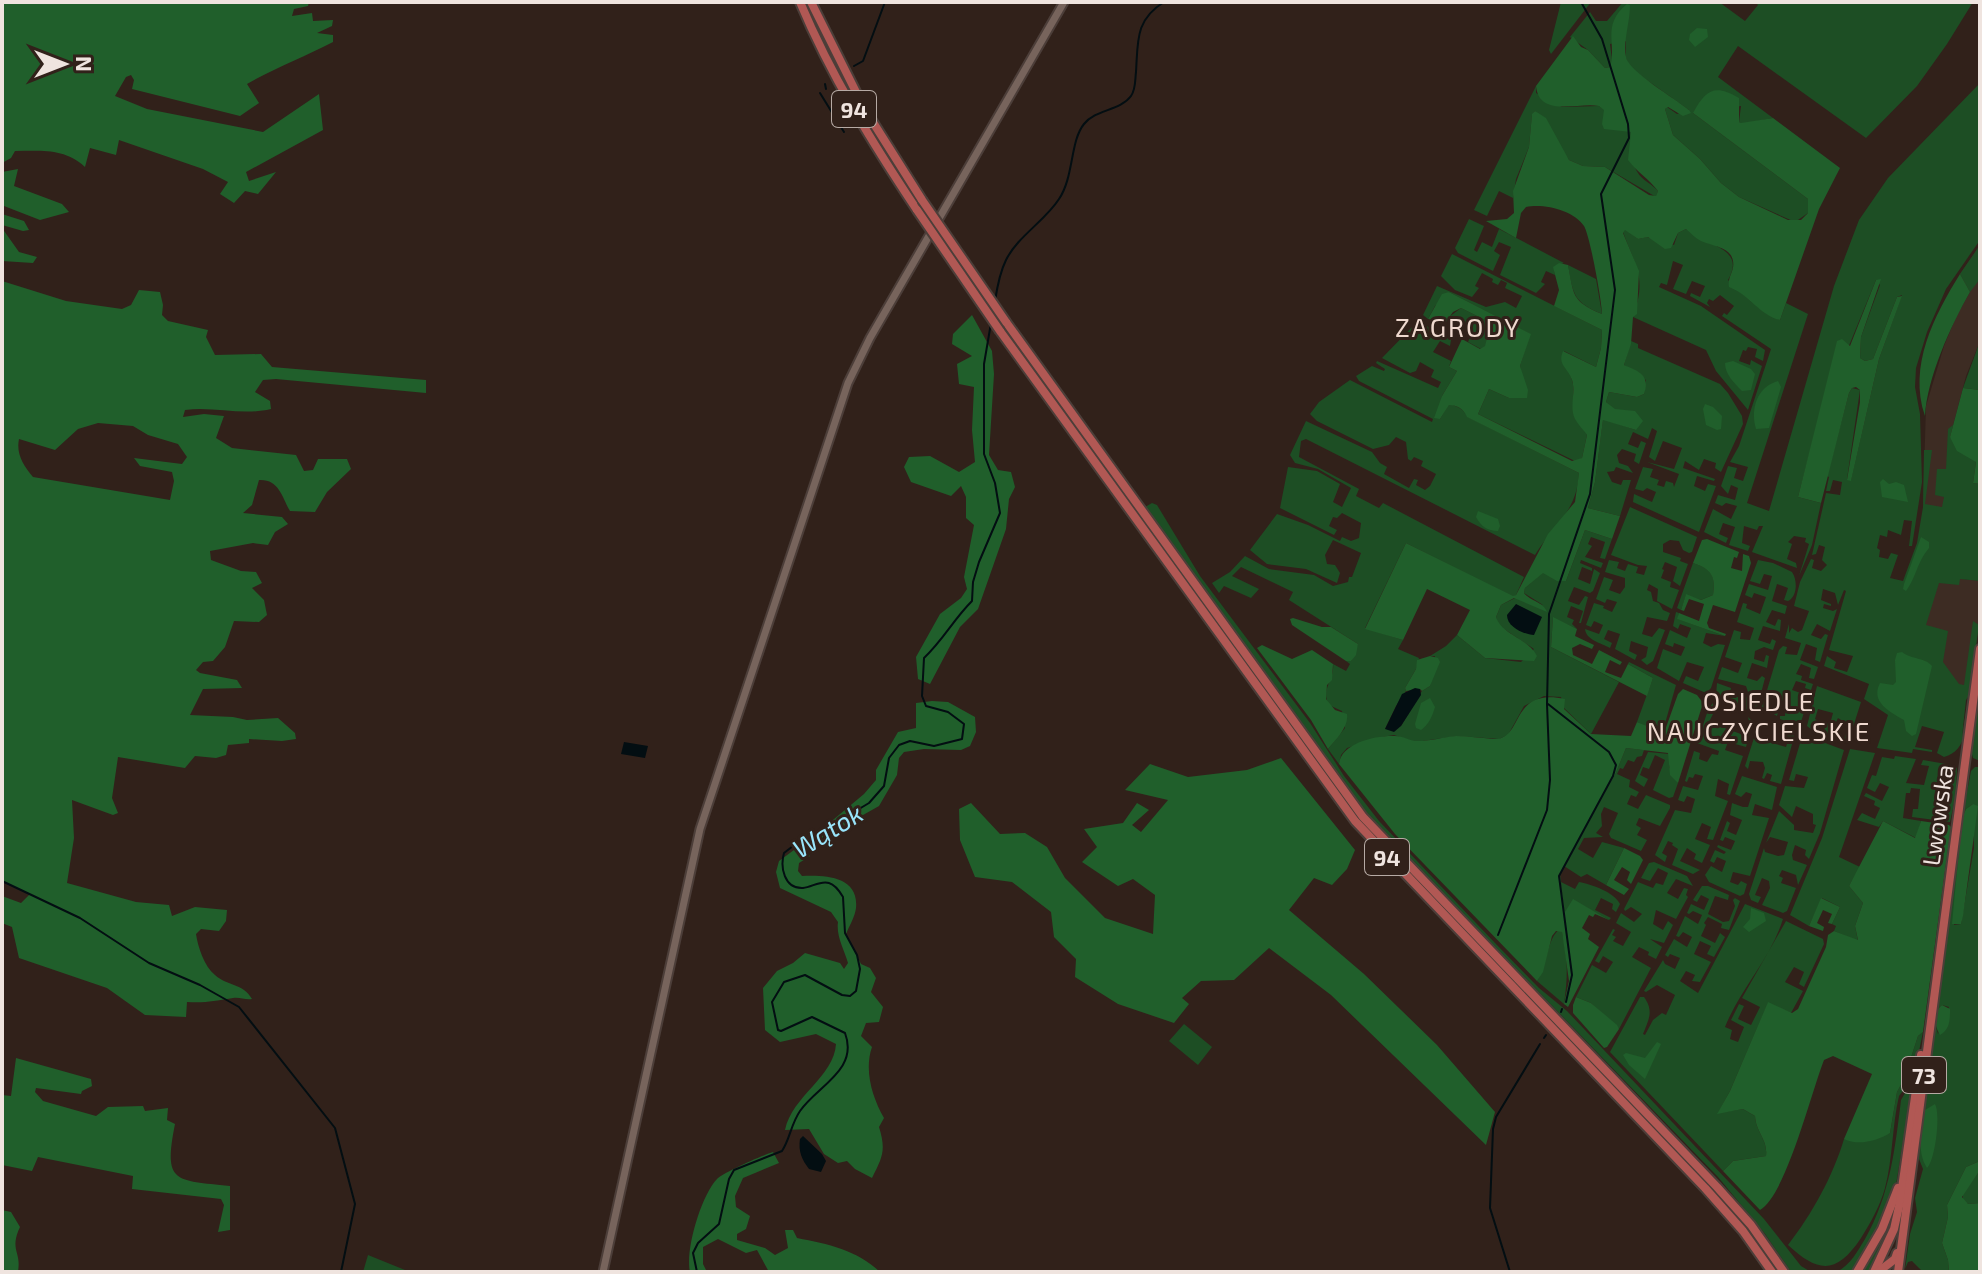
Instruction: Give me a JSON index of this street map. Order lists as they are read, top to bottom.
{
  "streets": {
    "main road": ["94", "Lwowska", "73"]
  },
  "crossings": [
    ["Lwowska", "73"]
  ],
  "districts": ["ZAGRODY", "OSIEDLE NAUCZYCIELSKIE"],
  "water": ["Wątok"],
  "north": "right"
}
